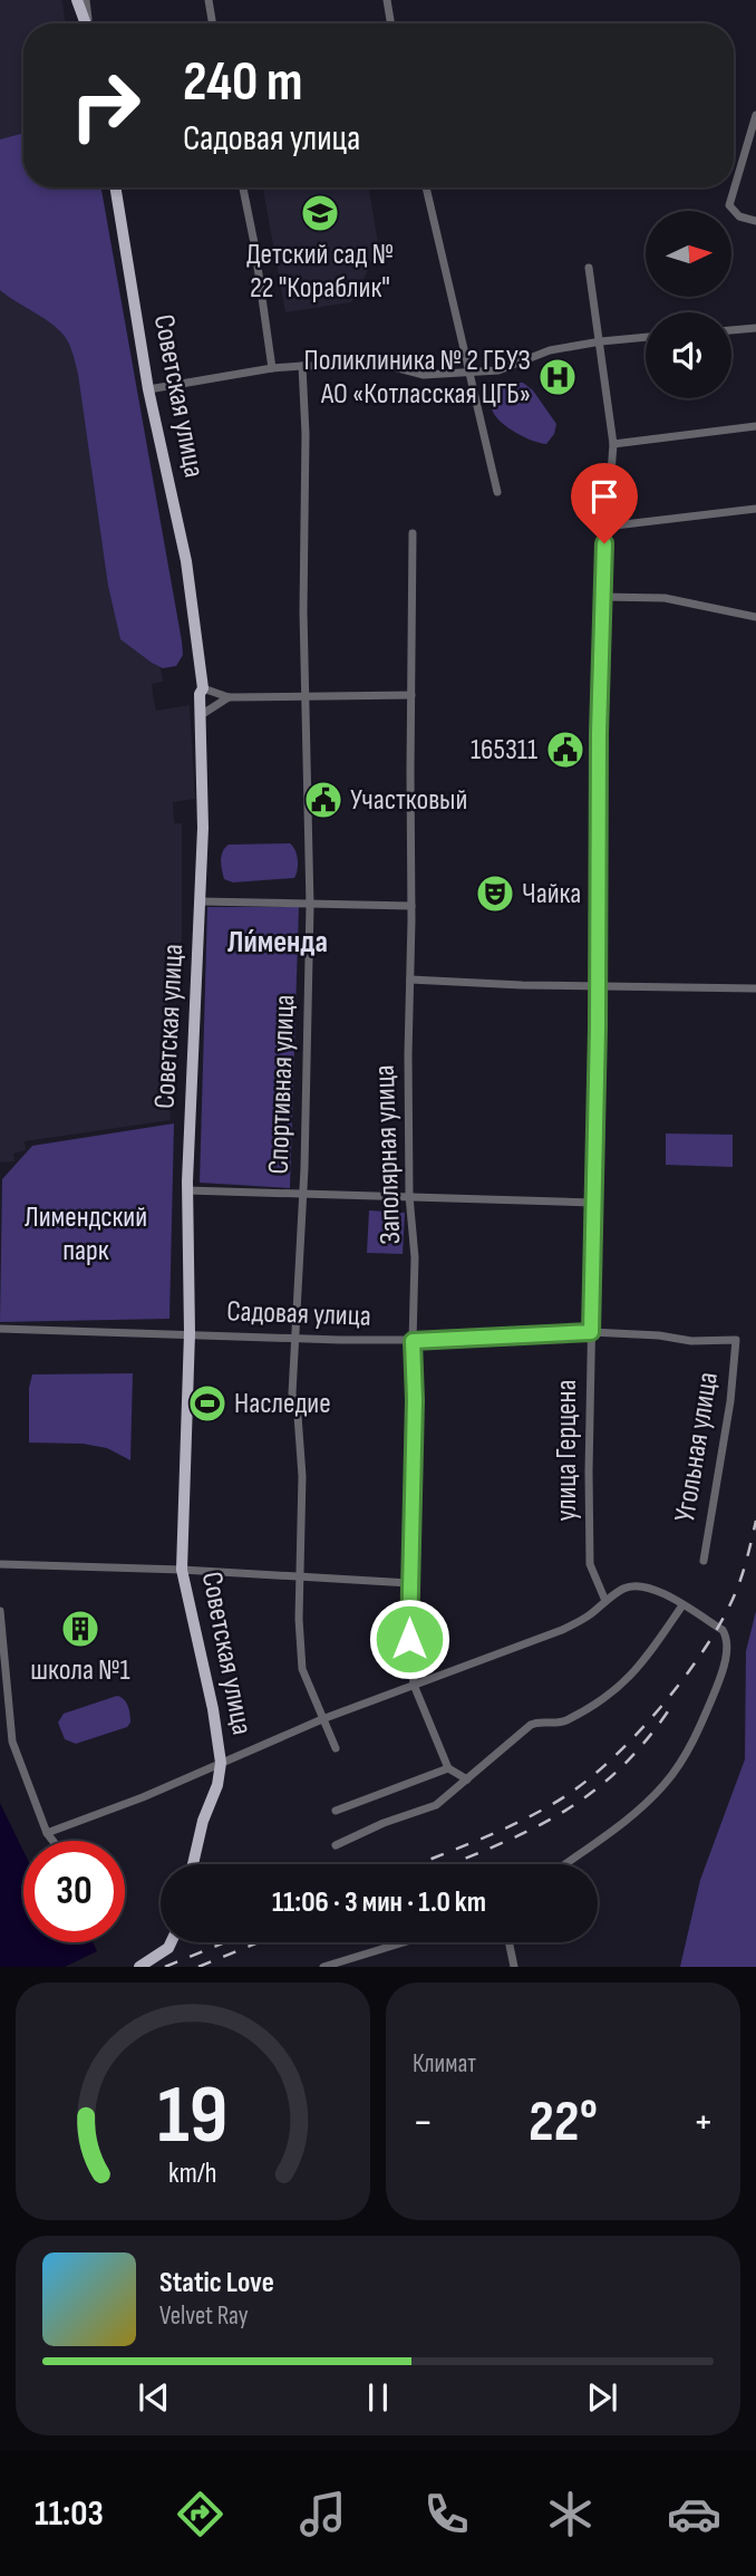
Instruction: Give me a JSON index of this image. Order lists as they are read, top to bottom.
{
  "streets": {
    "main road": ["Советская улица"],
    "street": [
      "Спортивная улица",
      "Заполярная улица",
      "Садовая улица",
      "Угольная улица",
      "улица Герцена"
    ]
  },
  "crossings": [
    ["Советская улица", "Садовая улица"],
    ["Спортивная улица", "Садовая улица"],
    ["Заполярная улица", "Садовая улица"],
    ["Садовая улица", "Угольная улица"],
    ["Садовая улица", "улица Герцена"]
  ],
  "districts": ["Ли́менда"],
  "parks": ["Лимендский парк"],
  "places": {
    "school or university": ["Детский сад № 22 \"Кораблик\""],
    "hospital": ["Поликлиника № 2 ГБУЗ АО «Котласская ЦГБ»"],
    "public building": ["165311", "Участковый"],
    "theatre": ["Чайка"],
    "sports": ["Наследие"],
    "building": ["школа №1"]
  },
  "north": "right",
  "page": {
    "turn": ["240 m", "Садовая улица"],
    "limit": "30",
    "trip": "11:06 · 3 мин · 1.0 km",
    "tile": "Климат",
    "heat": ["−", "22°", "+"],
    "song": ["Static Love", "Velvet Ray"],
    "tabs": "11:03",
    "gauge": ["19", "km/h"]
  }
}
